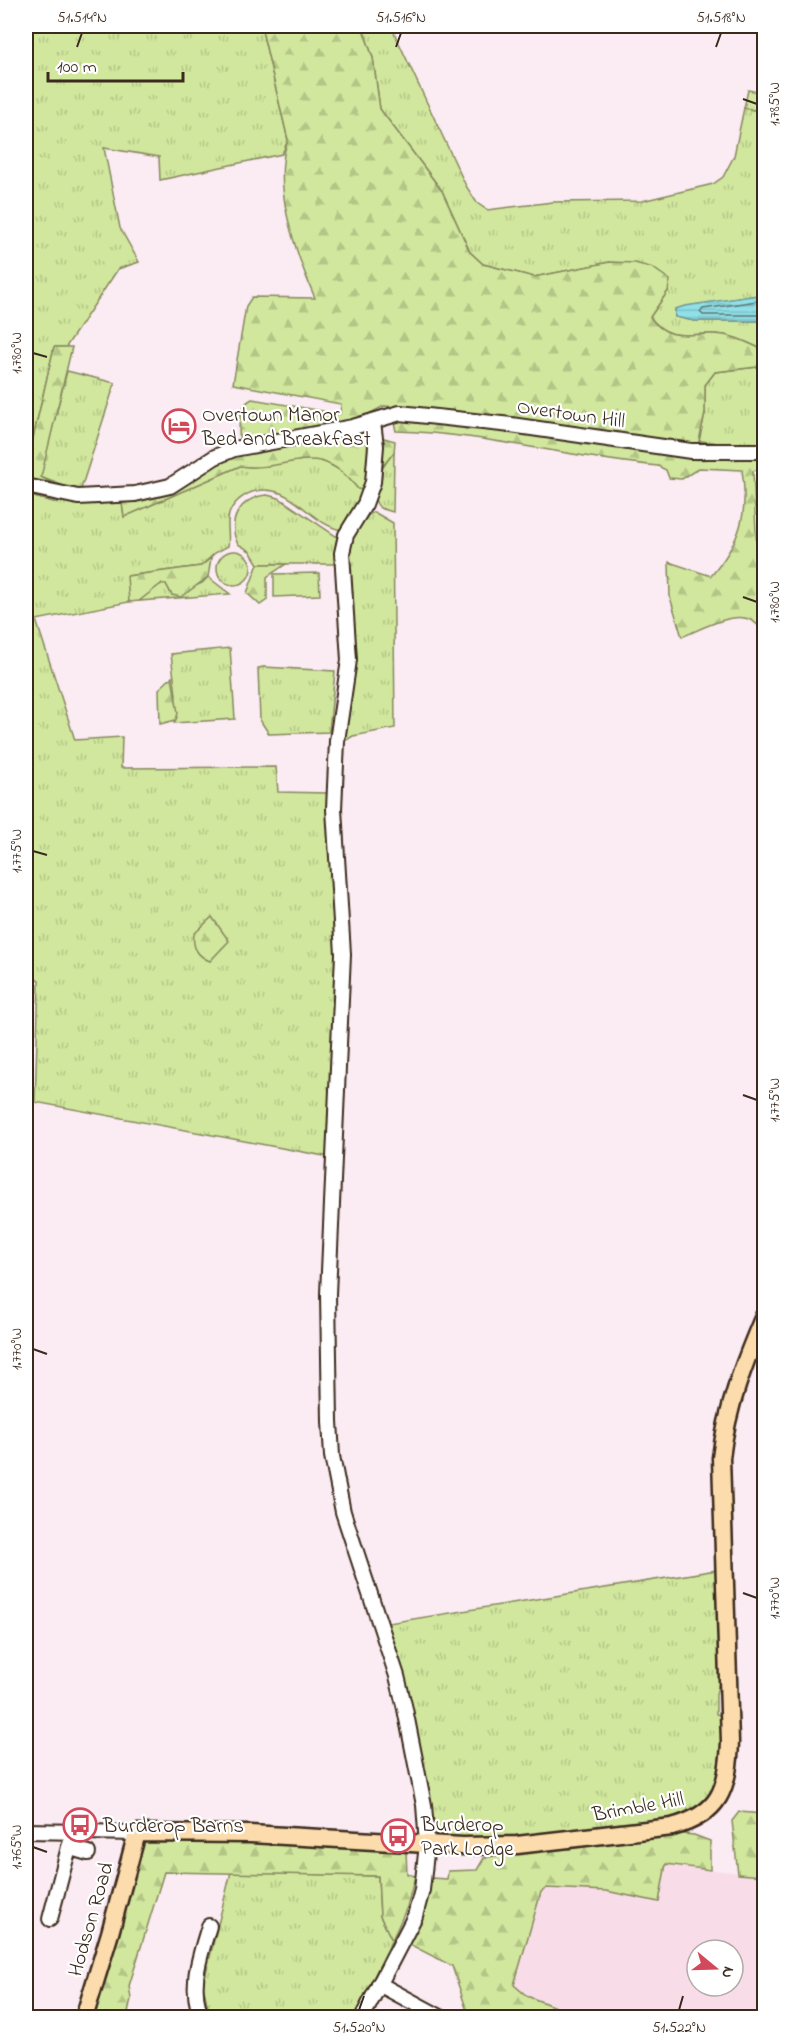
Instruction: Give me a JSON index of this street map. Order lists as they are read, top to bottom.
{
  "streets": {
    "main road": ["Brimble Hill", "Hodson Road"],
    "street": ["Overtown Hill"]
  },
  "crossings": [
    ["Brimble Hill", "Hodson Road"]
  ],
  "places": {
    "hotel": ["Overtown Manor Bed and Breakfast"],
    "bus stop": ["Burderop Barns", "Burderop Park Lodge"]
  },
  "scale_bar": "100 m",
  "north": "right",
  "coordinates": [
    "51.514°N",
    "51.516°N",
    "51.518°N",
    "1.785°W",
    "1.780°W",
    "1.775°W",
    "1.770°W",
    "1.765°W",
    "51.520°N",
    "51.522°N"
  ]
}
